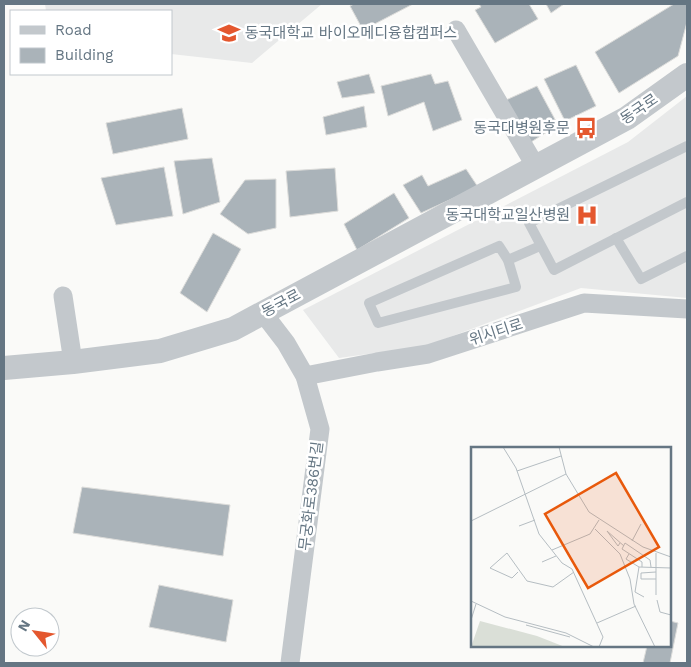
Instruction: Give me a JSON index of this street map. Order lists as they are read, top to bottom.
{
  "streets": {
    "street": ["동국로", "위시티로", "무궁화로386번길"]
  },
  "crossings": [
    ["동국로", "무궁화로386번길"],
    ["위시티로", "무궁화로386번길"]
  ],
  "places": {
    "school or university": ["동국대학교 바이오메디융합캠퍼스"],
    "bus stop": ["동국대병원후문"],
    "hospital": ["동국대학교일산병원"]
  },
  "legend": ["Road", "Building"],
  "north": "top left"
}
